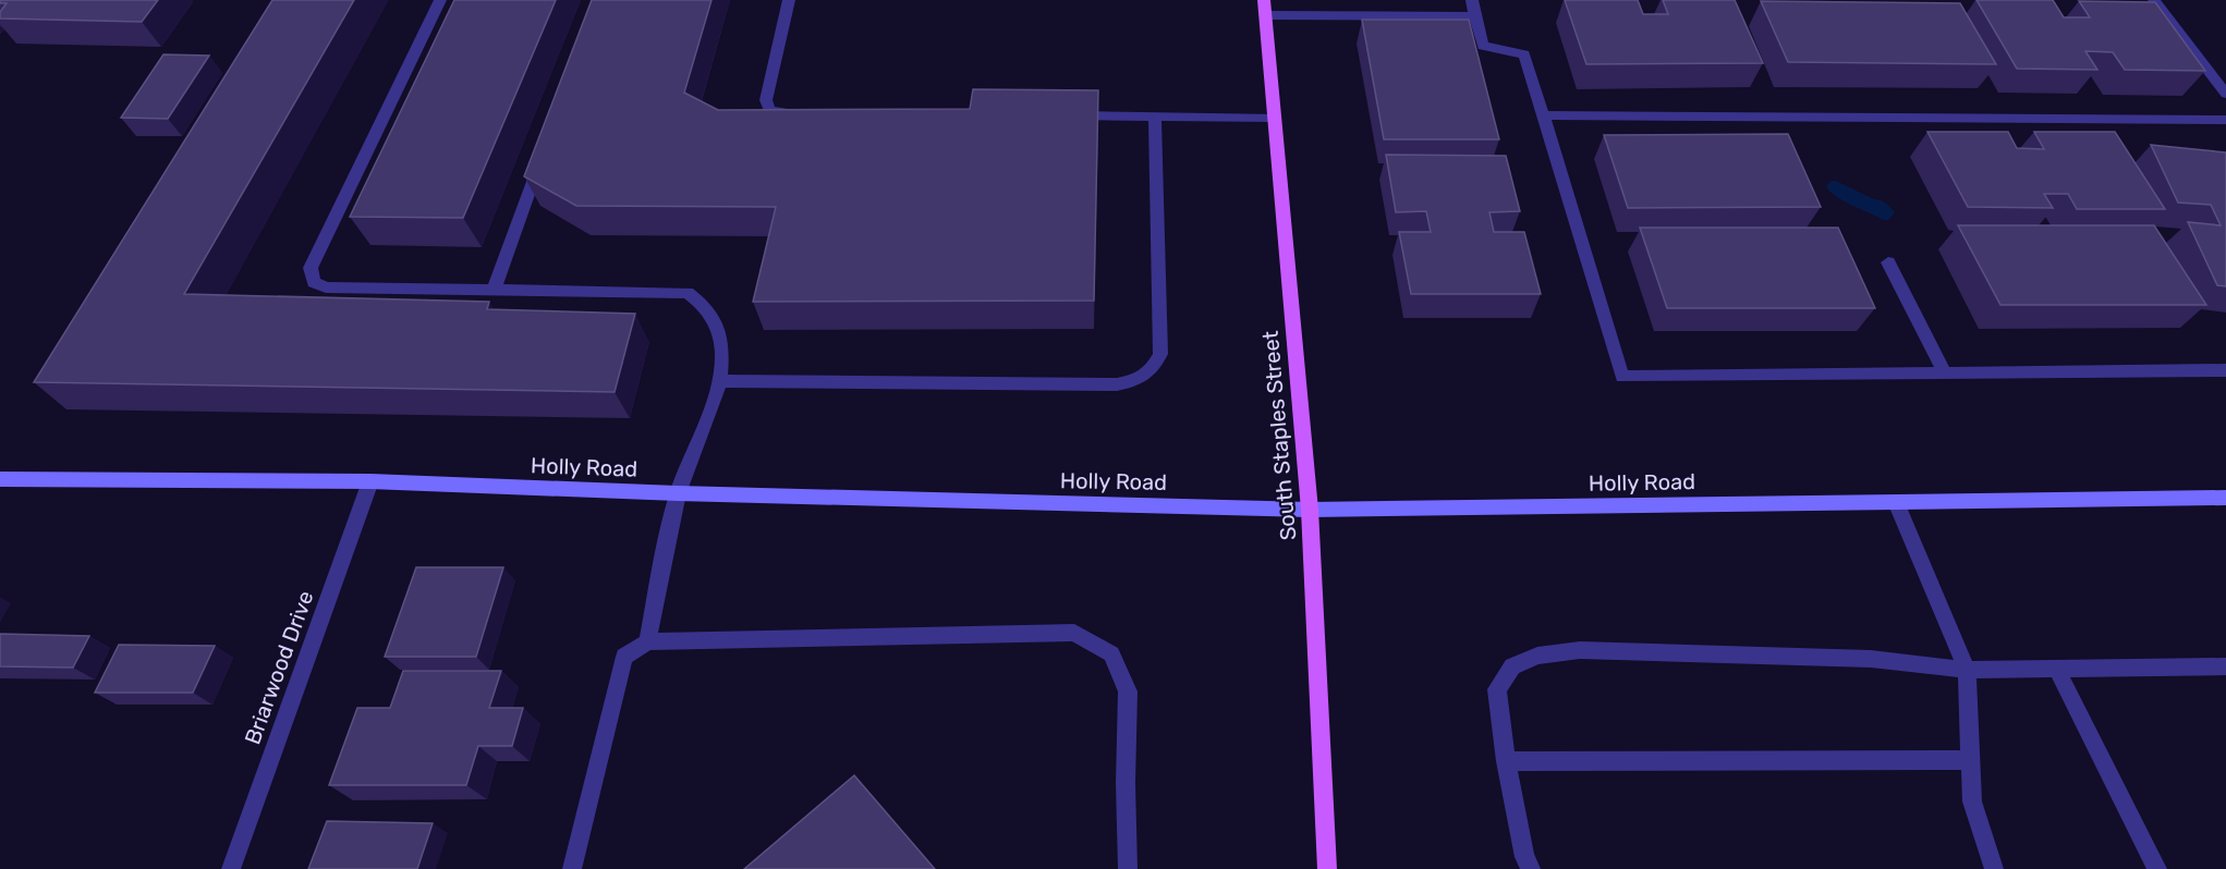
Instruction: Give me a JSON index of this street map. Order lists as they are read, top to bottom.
{
  "streets": {
    "main road": ["South Staples Street", "Holly Road"],
    "street": ["Briarwood Drive"]
  },
  "crossings": [
    ["South Staples Street", "Holly Road"],
    ["Holly Road", "Briarwood Drive"]
  ]
}
